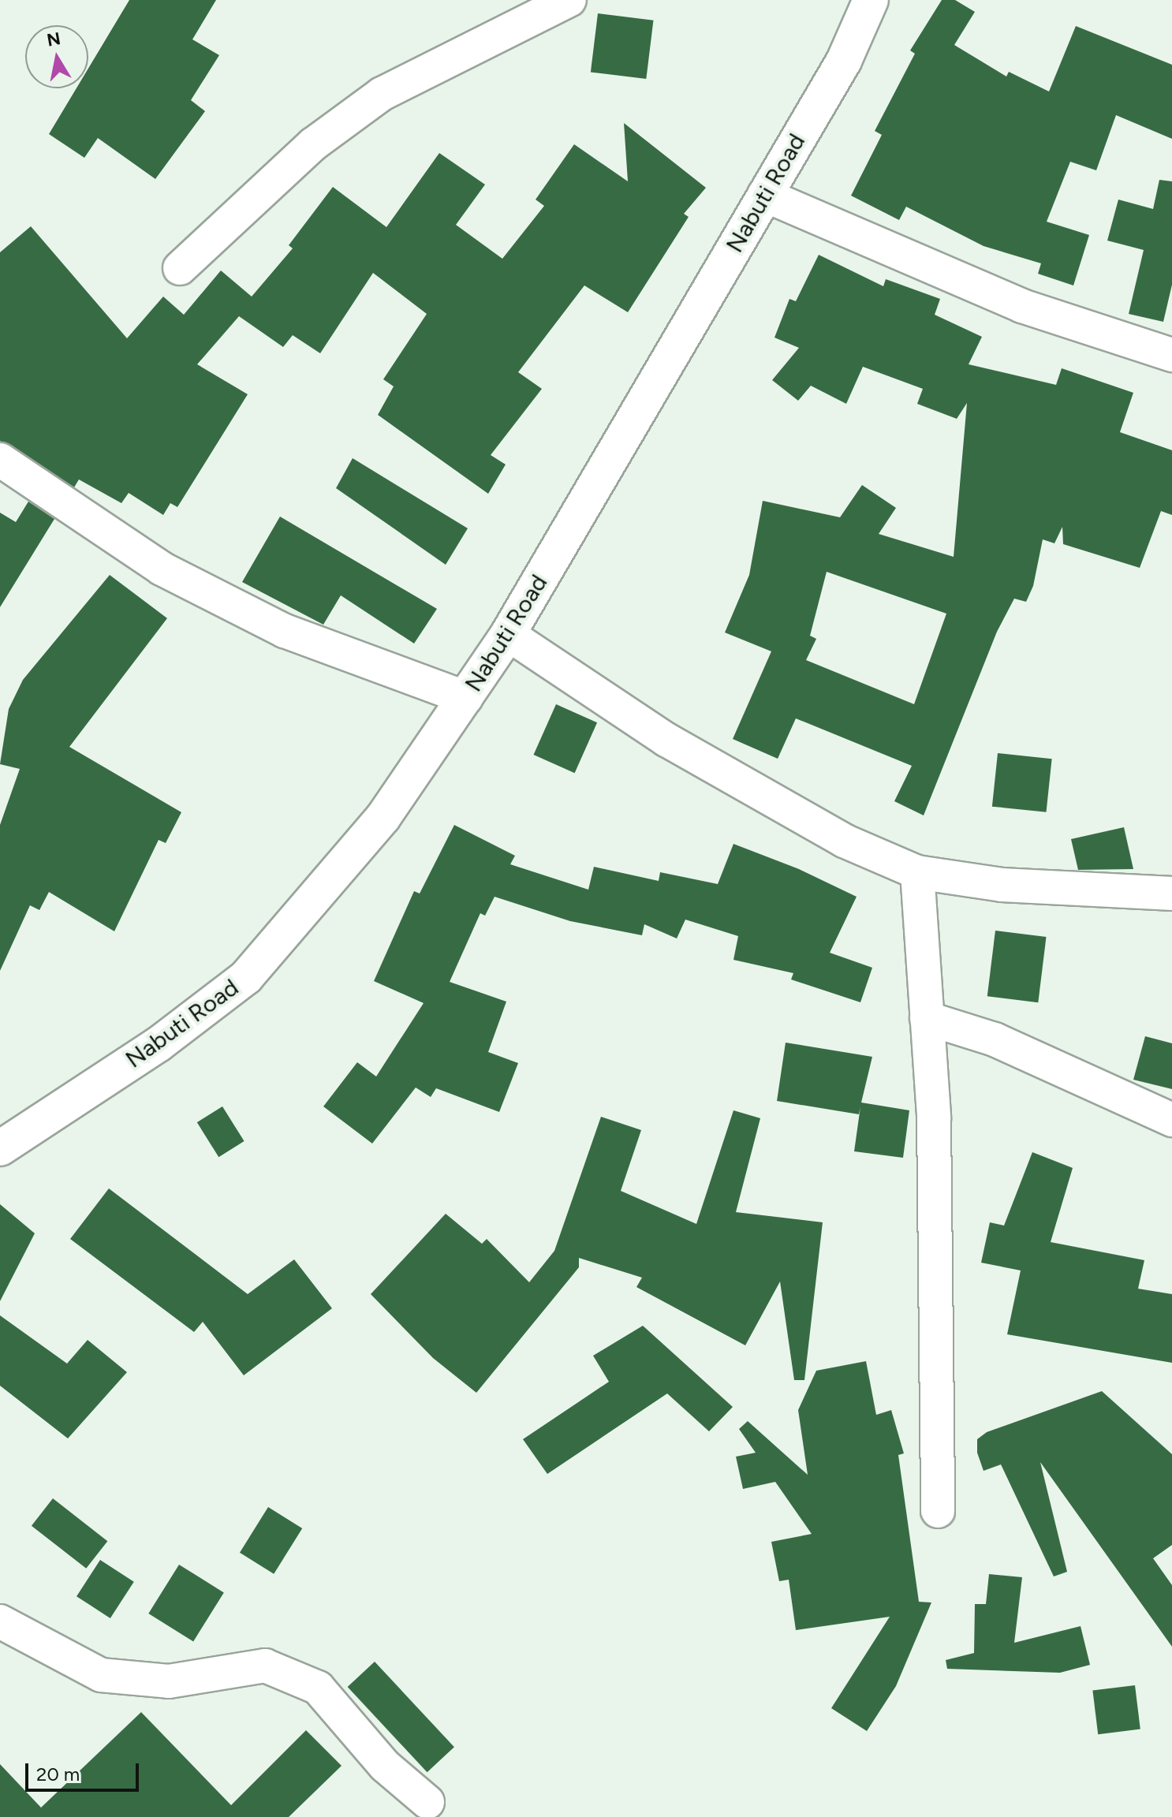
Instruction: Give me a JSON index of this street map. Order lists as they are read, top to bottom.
{
  "streets": {
    "street": ["Nabuti Road"]
  },
  "scale_bar": "20 m",
  "north": "top"
}
